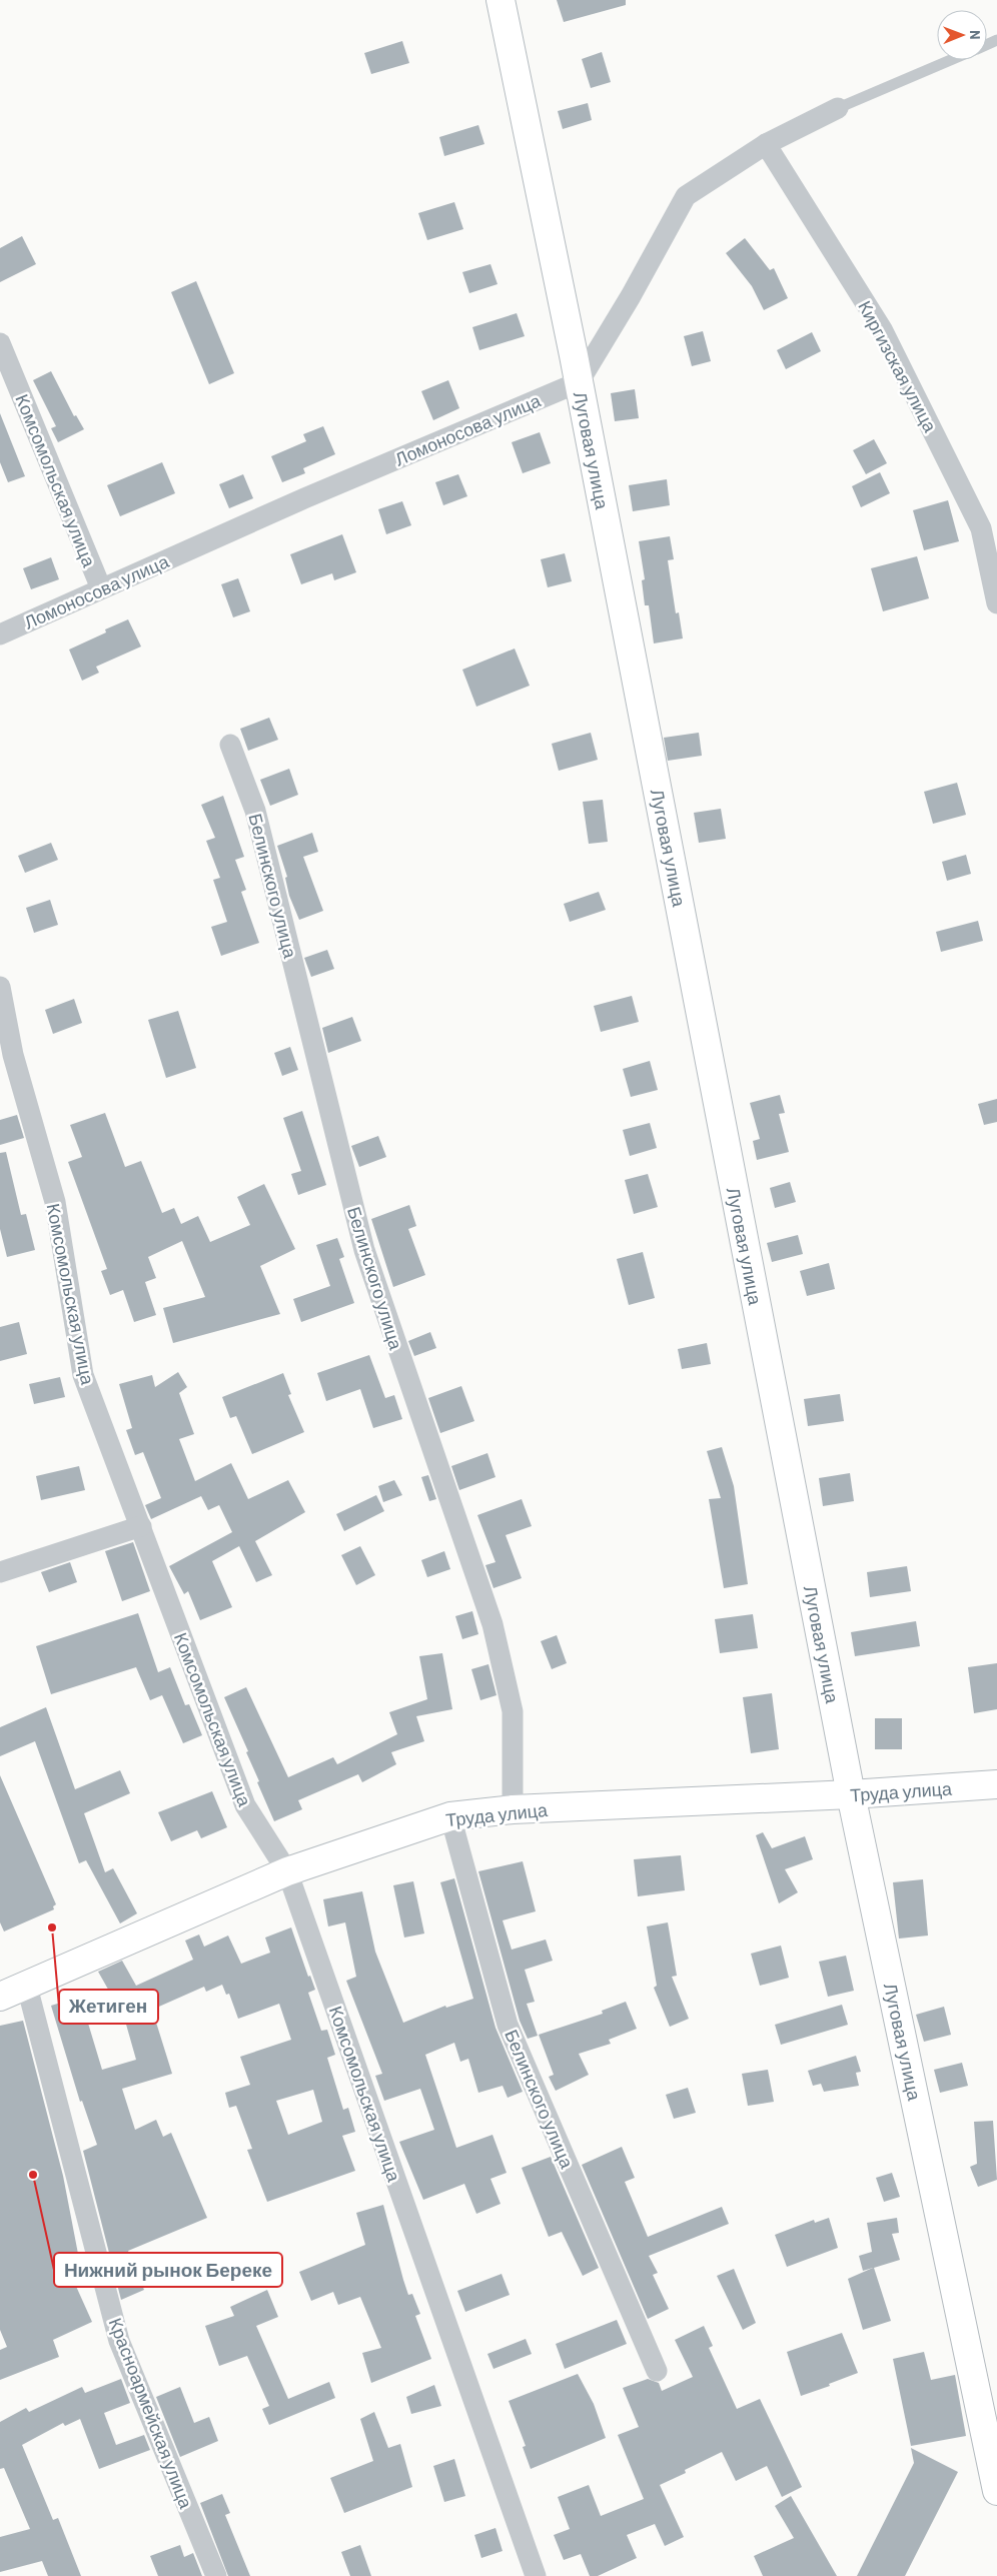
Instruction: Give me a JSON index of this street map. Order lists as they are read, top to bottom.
{
  "streets": {
    "street": [
      "Киргизская улица",
      "Ломоносова улица",
      "Луговая улица",
      "Комсомольская улица",
      "Белинского улица",
      "Труда улица",
      "Красноармейская улица"
    ]
  },
  "crossings": [
    ["Ломоносова улица", "Луговая улица"],
    ["Ломоносова улица", "Комсомольская улица"],
    ["Луговая улица", "Труда улица"],
    ["Комсомольская улица", "Труда улица"],
    ["Белинского улица", "Труда улица"],
    ["Труда улица", "Красноармейская улица"]
  ],
  "places": ["Жетиген", "Нижний рынок Береке"],
  "north": "right"
}
